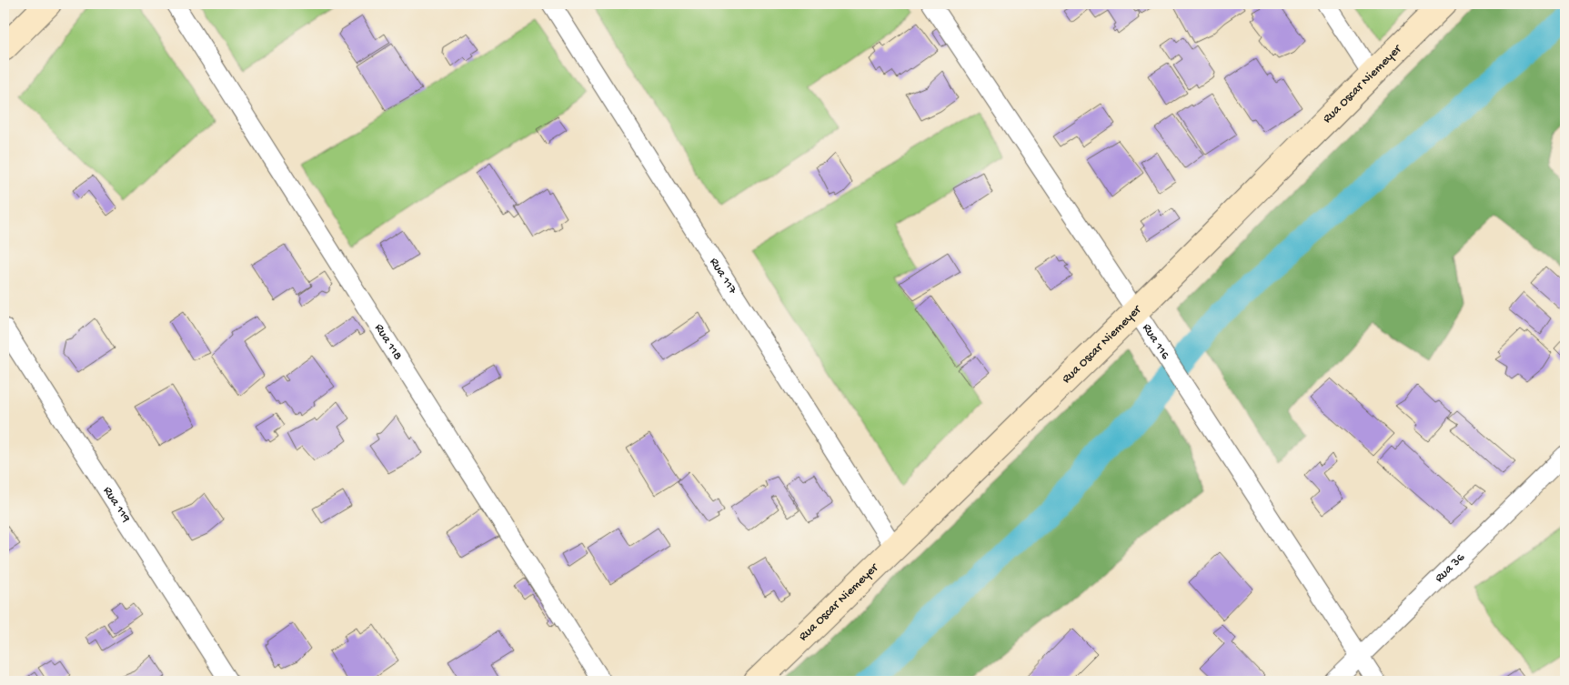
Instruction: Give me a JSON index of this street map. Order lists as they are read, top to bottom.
{
  "streets": {
    "street": [
      "Rua Oscar Niemeyer",
      "Rua 117",
      "Rua 116",
      "Rua 118",
      "Rua 119",
      "Rua 36"
    ]
  },
  "crossings": [
    ["Rua Oscar Niemeyer", "Rua 117"],
    ["Rua Oscar Niemeyer", "Rua 116"],
    ["Rua 116", "Rua 36"]
  ]
}
